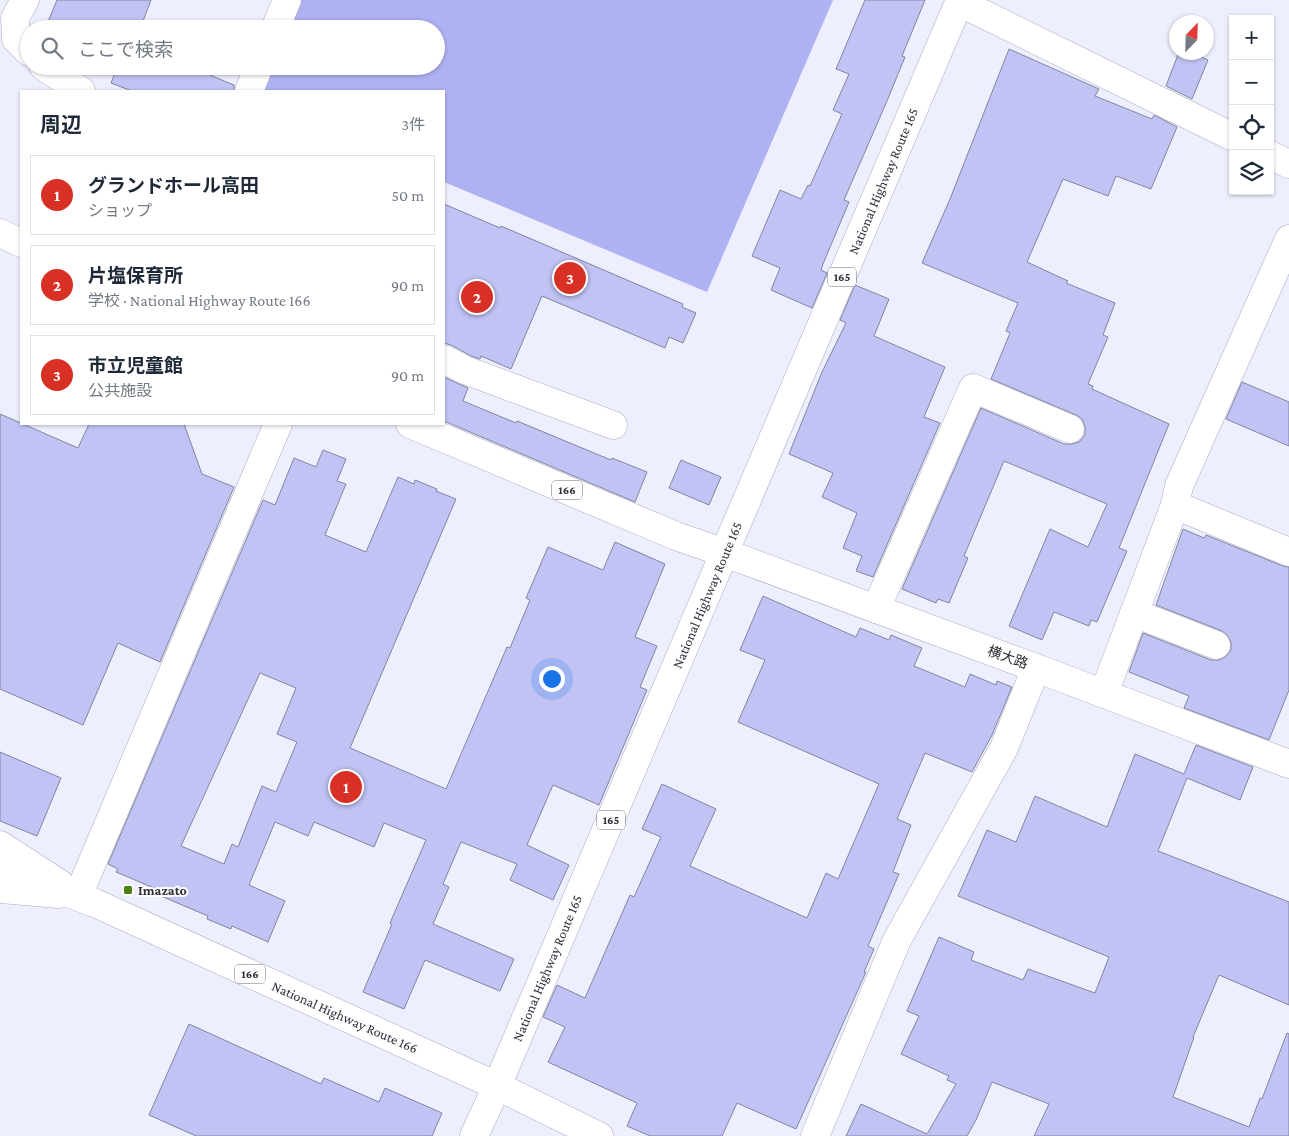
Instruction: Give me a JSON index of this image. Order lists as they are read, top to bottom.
{
  "streets": {
    "main road": [
      "National Highway Route 165",
      "165",
      "166",
      "横大路",
      "National Highway Route 166"
    ]
  },
  "crossings": [
    ["National Highway Route 165", "166"],
    ["National Highway Route 165", "横大路"],
    ["National Highway Route 165", "National Highway Route 166"],
    ["166", "横大路"]
  ],
  "places": {
    "transit": ["Imazato"]
  },
  "north": "top right",
  "page": {
    "map_buttons": ["+", "−"],
    "search": "ここで検索",
    "heading": ["周辺", "3件"],
    "list": [
      {
        "mark": "1",
        "name": "グランドホール高田",
        "note": "ショップ",
        "value": "50 m"
      },
      {
        "mark": "2",
        "name": "片塩保育所",
        "note": "学校 · National Highway Route 166",
        "value": "90 m"
      },
      {
        "mark": "3",
        "name": "市立児童館",
        "note": "公共施設",
        "value": "90 m"
      }
    ],
    "pins": ["3", "2", "1"]
  }
}
